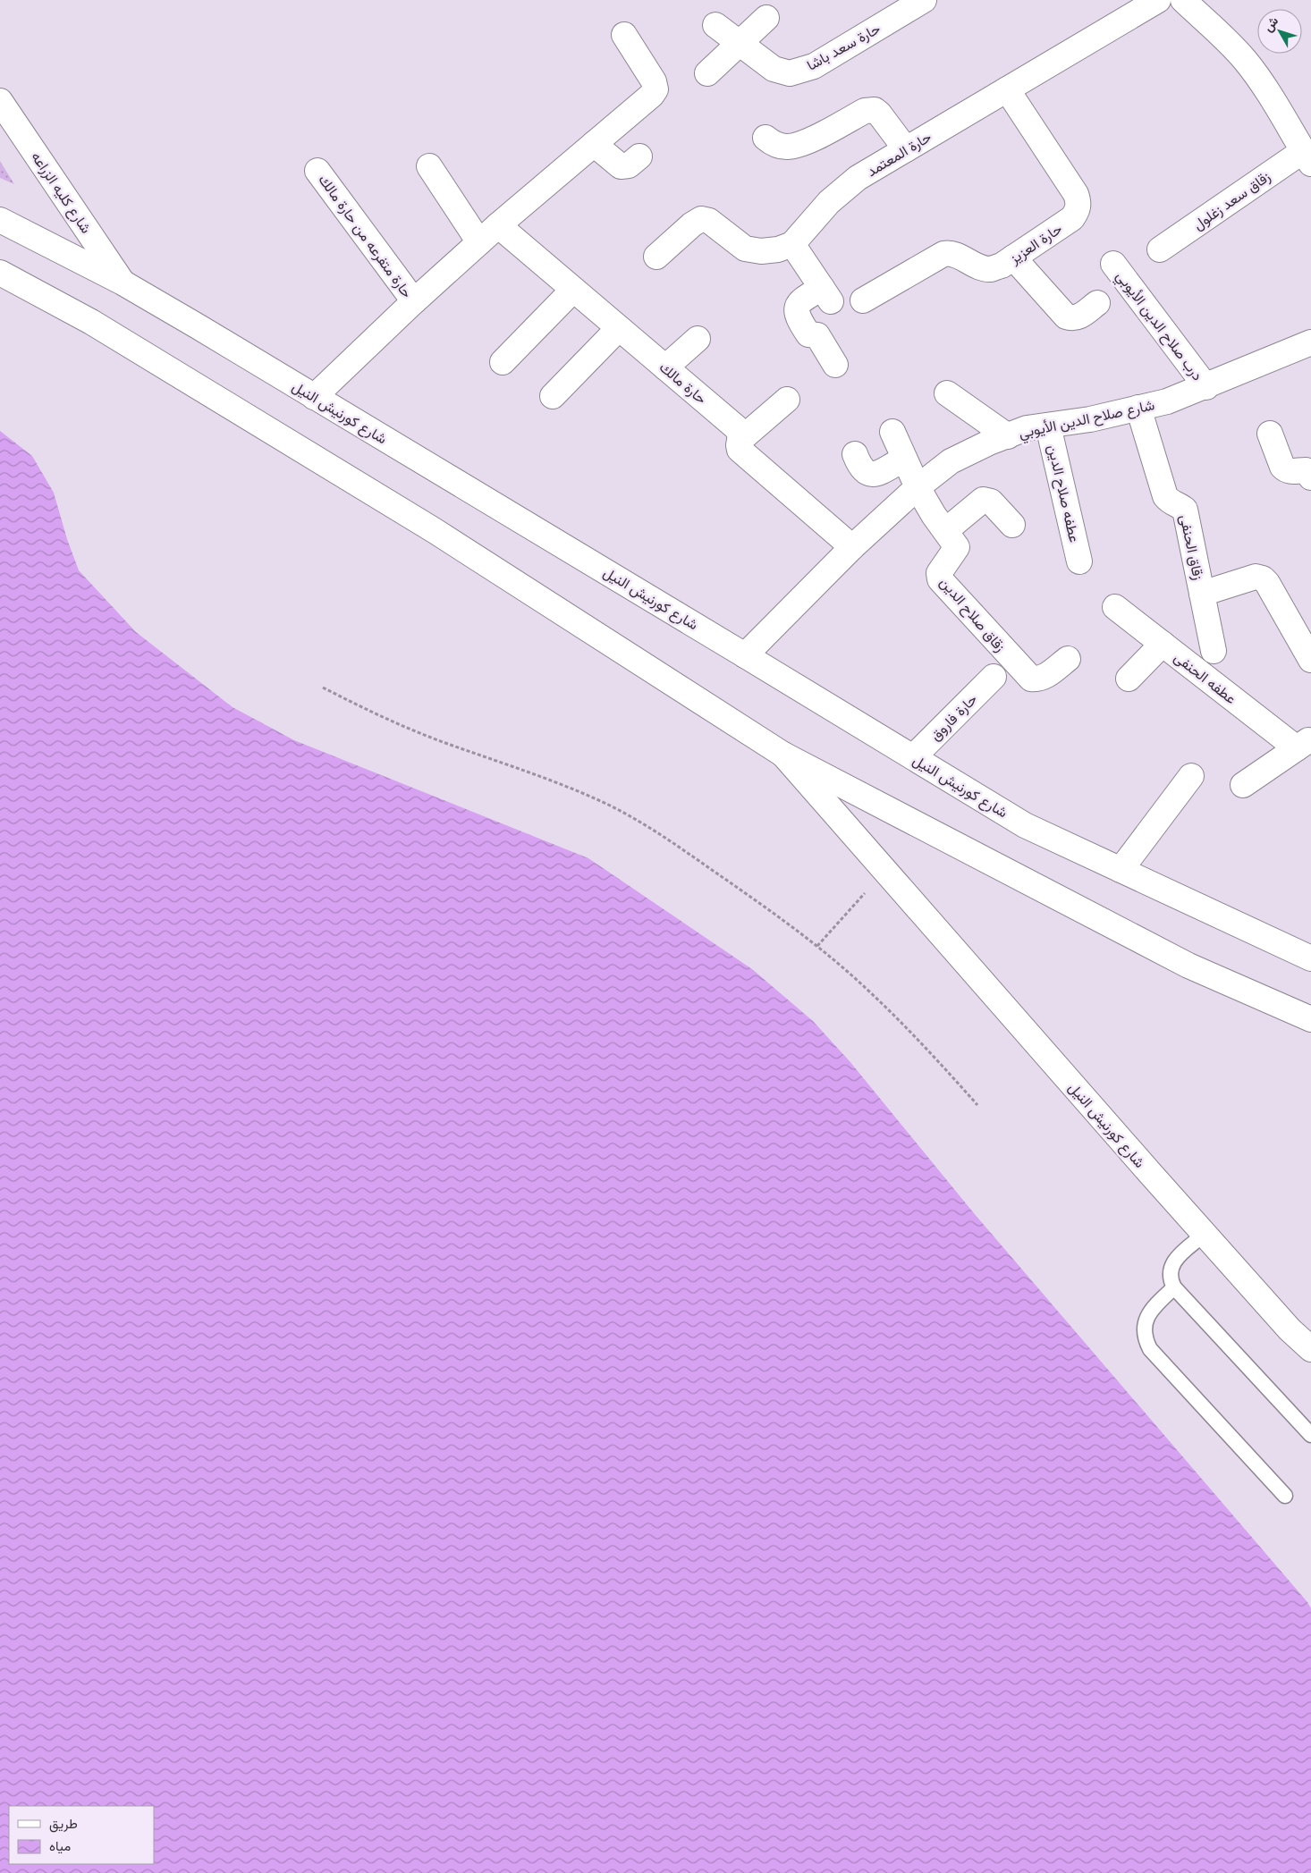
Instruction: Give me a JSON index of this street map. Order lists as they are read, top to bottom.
{
  "streets": {
    "main road": [
      "حارة سعد باشا",
      "حارة المعتمد",
      "شارع كليه الزراعه",
      "زقاق سعد زغلول",
      "حارة متفرعه من حارة مالك",
      "حارة العزيز",
      "درب صلاح الدين الأيوبي",
      "حارة مالك",
      "شارع كورنيش النيل",
      "شارع صلاح الدين الأيوبي",
      "عطفه صلاح الدين",
      "زقاق الحنفى",
      "زقاق صلاح الدين",
      "عطفه الحنفى",
      "حارة فاروق"
    ]
  },
  "crossings": [
    ["حارة المعتمد", "حارة العزيز"],
    ["شارع كليه الزراعه", "شارع كورنيش النيل"],
    ["درب صلاح الدين الأيوبي", "شارع صلاح الدين الأيوبي"],
    ["حارة مالك", "شارع صلاح الدين الأيوبي"],
    ["شارع كورنيش النيل", "شارع صلاح الدين الأيوبي"],
    ["شارع كورنيش النيل", "حارة فاروق"],
    ["شارع صلاح الدين الأيوبي", "عطفه صلاح الدين"],
    ["شارع صلاح الدين الأيوبي", "زقاق الحنفى"],
    ["شارع صلاح الدين الأيوبي", "زقاق صلاح الدين"]
  ],
  "legend": ["طريق", "مياه"],
  "north": "top left"
}
